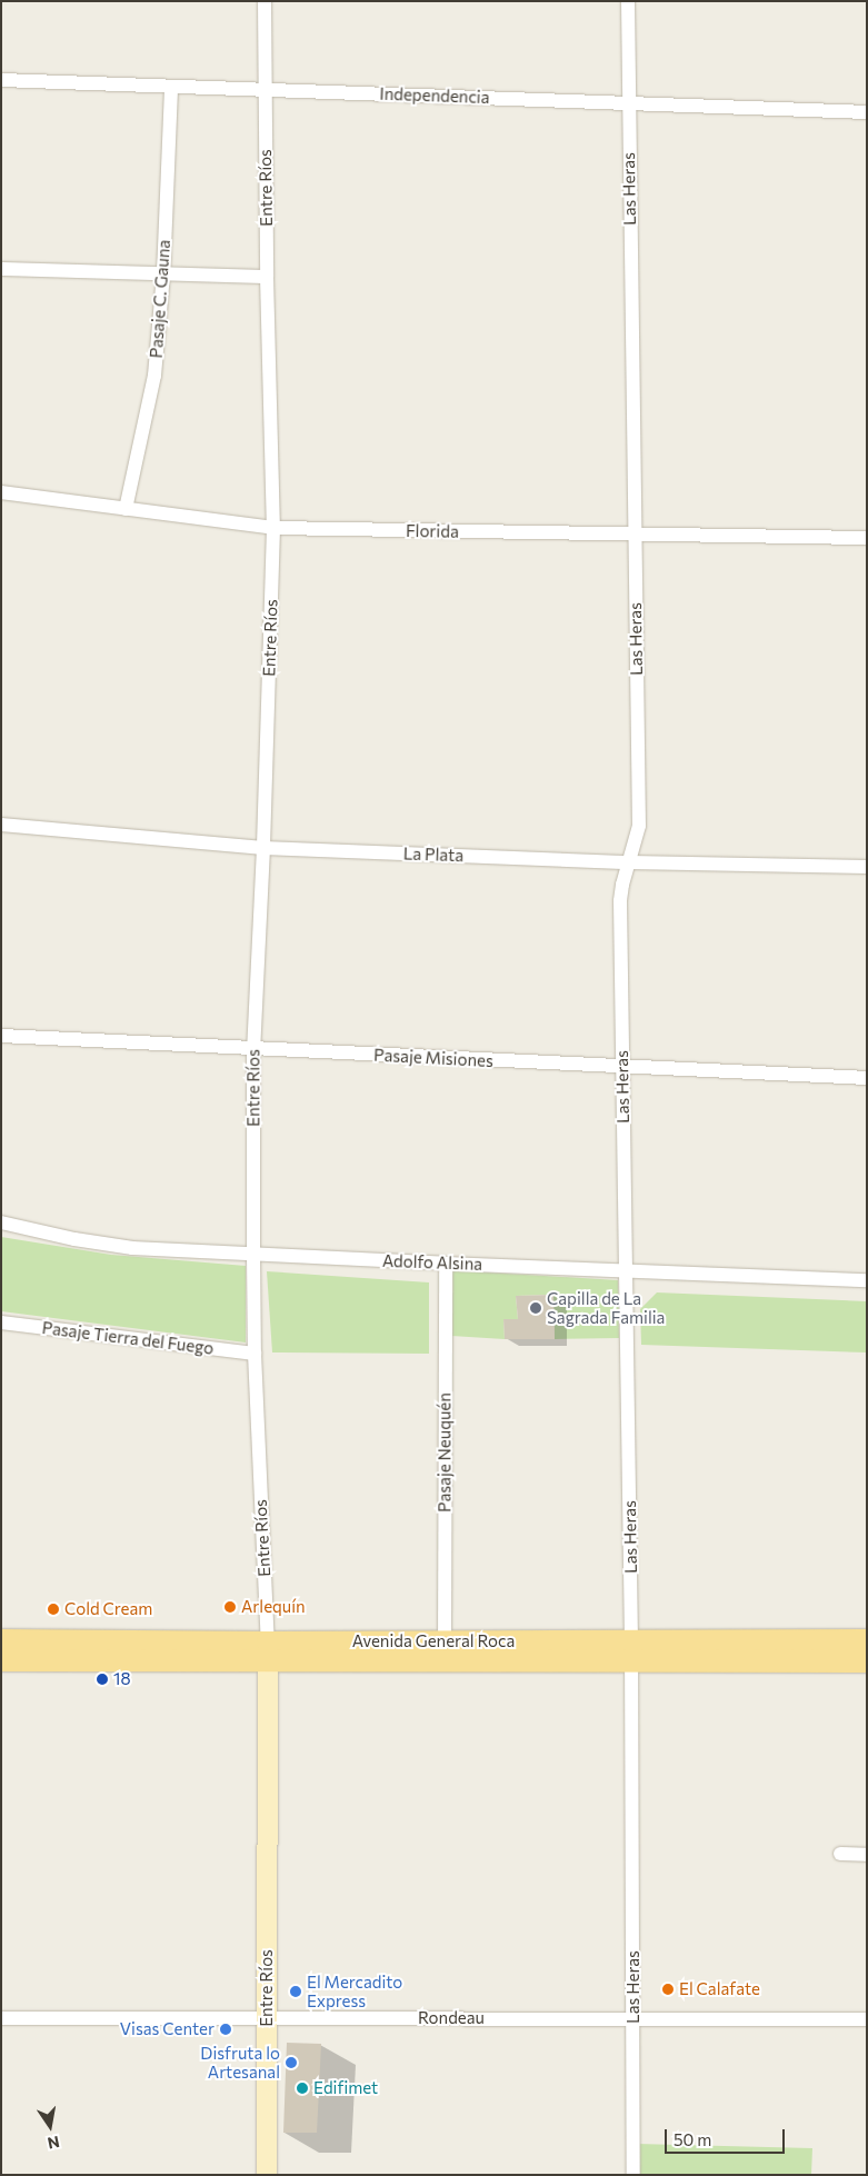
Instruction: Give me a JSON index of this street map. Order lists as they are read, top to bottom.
{
  "streets": {
    "main road": ["Avenida General Roca"],
    "street": [
      "Independencia",
      "Entre Ríos",
      "Las Heras",
      "Pasaje C. Gauna",
      "Florida",
      "La Plata",
      "Pasaje Misiones",
      "Adolfo Alsina",
      "Pasaje Tierra del Fuego",
      "Pasaje Neuquén",
      "Rondeau"
    ]
  },
  "crossings": [
    ["Independencia", "Entre Ríos"],
    ["Independencia", "Las Heras"],
    ["Independencia", "Pasaje C. Gauna"],
    ["Entre Ríos", "Florida"],
    ["Entre Ríos", "La Plata"],
    ["Entre Ríos", "Pasaje Misiones"],
    ["Entre Ríos", "Adolfo Alsina"],
    ["Entre Ríos", "Pasaje Tierra del Fuego"],
    ["Entre Ríos", "Avenida General Roca"],
    ["Entre Ríos", "Rondeau"],
    ["Las Heras", "Florida"],
    ["Las Heras", "La Plata"],
    ["Las Heras", "Pasaje Misiones"],
    ["Las Heras", "Adolfo Alsina"],
    ["Las Heras", "Avenida General Roca"],
    ["Las Heras", "Rondeau"],
    ["Pasaje C. Gauna", "Florida"],
    ["Adolfo Alsina", "Pasaje Neuquén"],
    ["Pasaje Neuquén", "Avenida General Roca"]
  ],
  "places": [
    "Capilla de La Sagrada Familia",
    "Arlequín",
    "Cold Cream",
    "18",
    "El Calafate",
    "El Mercadito Express",
    "Visas Center",
    "Disfruta lo Artesanal",
    "Edifimet"
  ],
  "scale_bar": "50 m",
  "north": "bottom"
}
